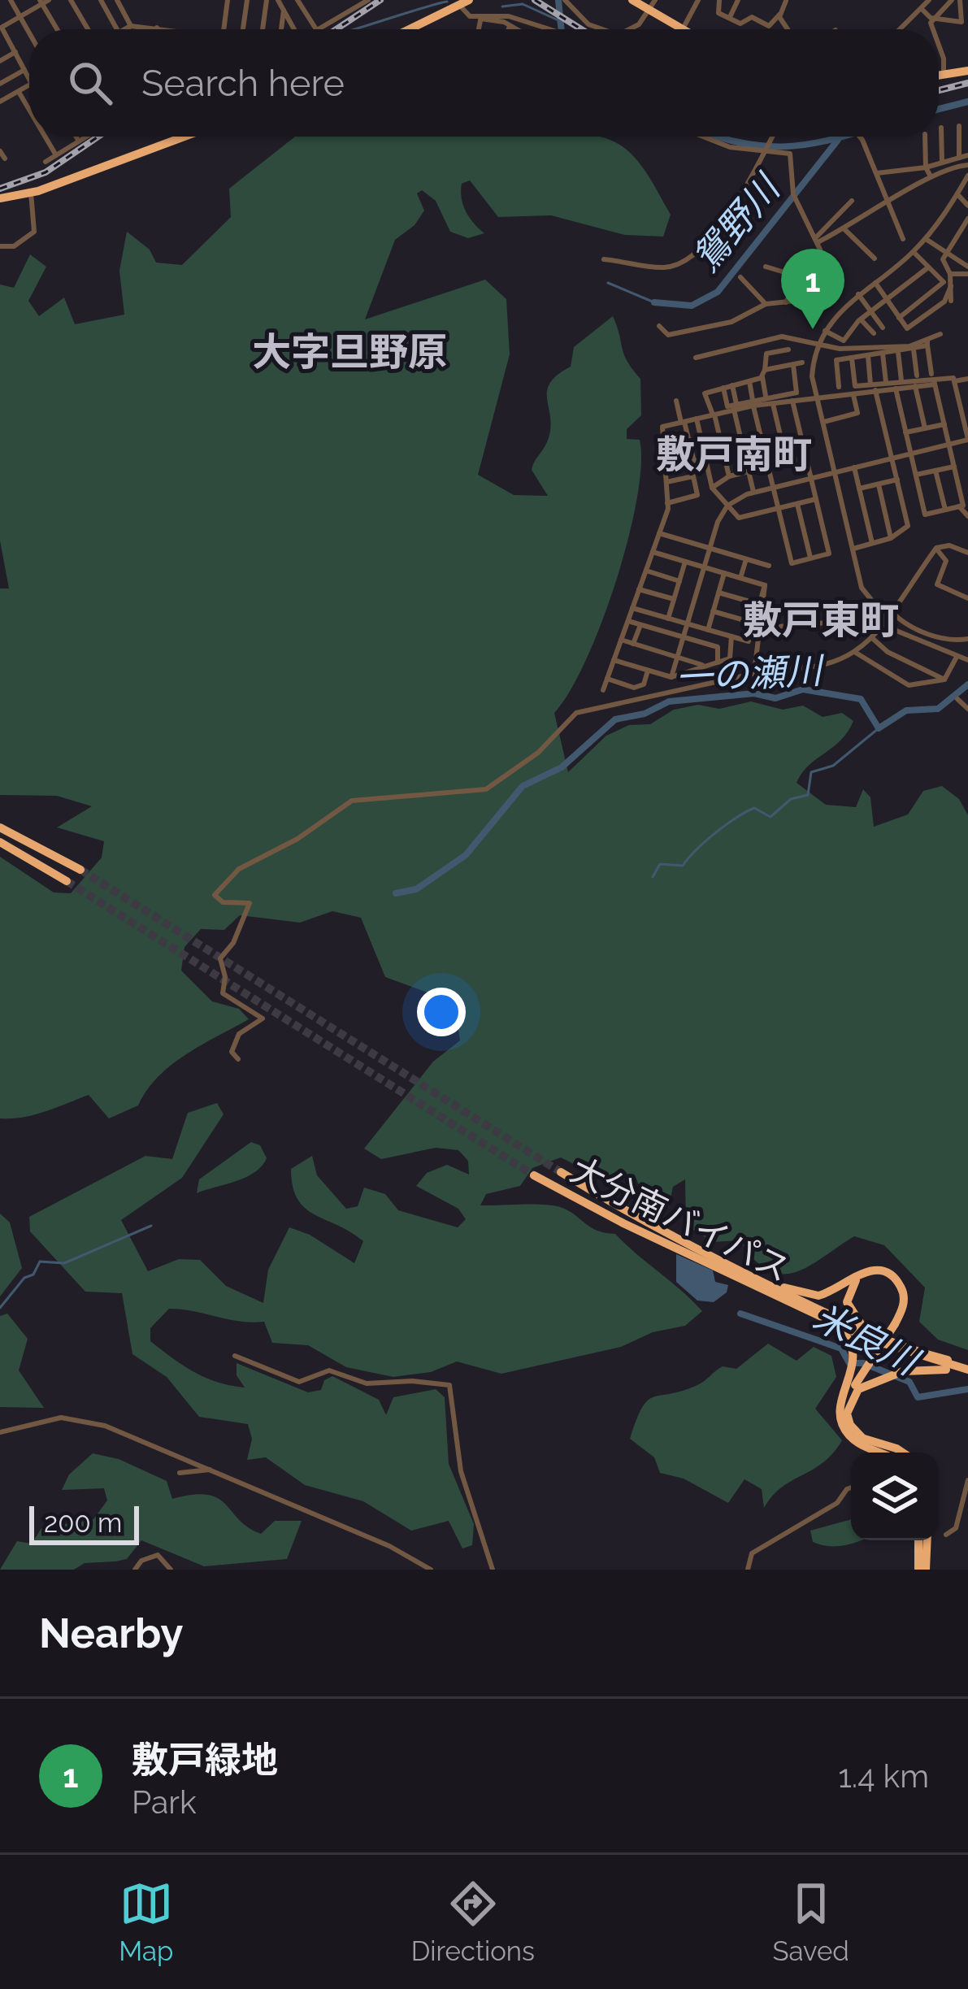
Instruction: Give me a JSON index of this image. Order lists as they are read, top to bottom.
{
  "streets": {
    "highway": ["大分南バイパス"]
  },
  "districts": ["大字旦野原", "敷戸南町", "敷戸東町"],
  "water": ["鴛野川", "一の瀬川", "米良川"],
  "scale_bar": "200 m",
  "page": {
    "search": "Search here",
    "pins": "1",
    "scale": "200 m",
    "heading": "Nearby",
    "list": [
      {
        "mark": "1",
        "name": "敷戸緑地",
        "note": "Park",
        "value": "1.4 km"
      }
    ],
    "nav": ["Map", "Directions", "Saved"]
  }
}
